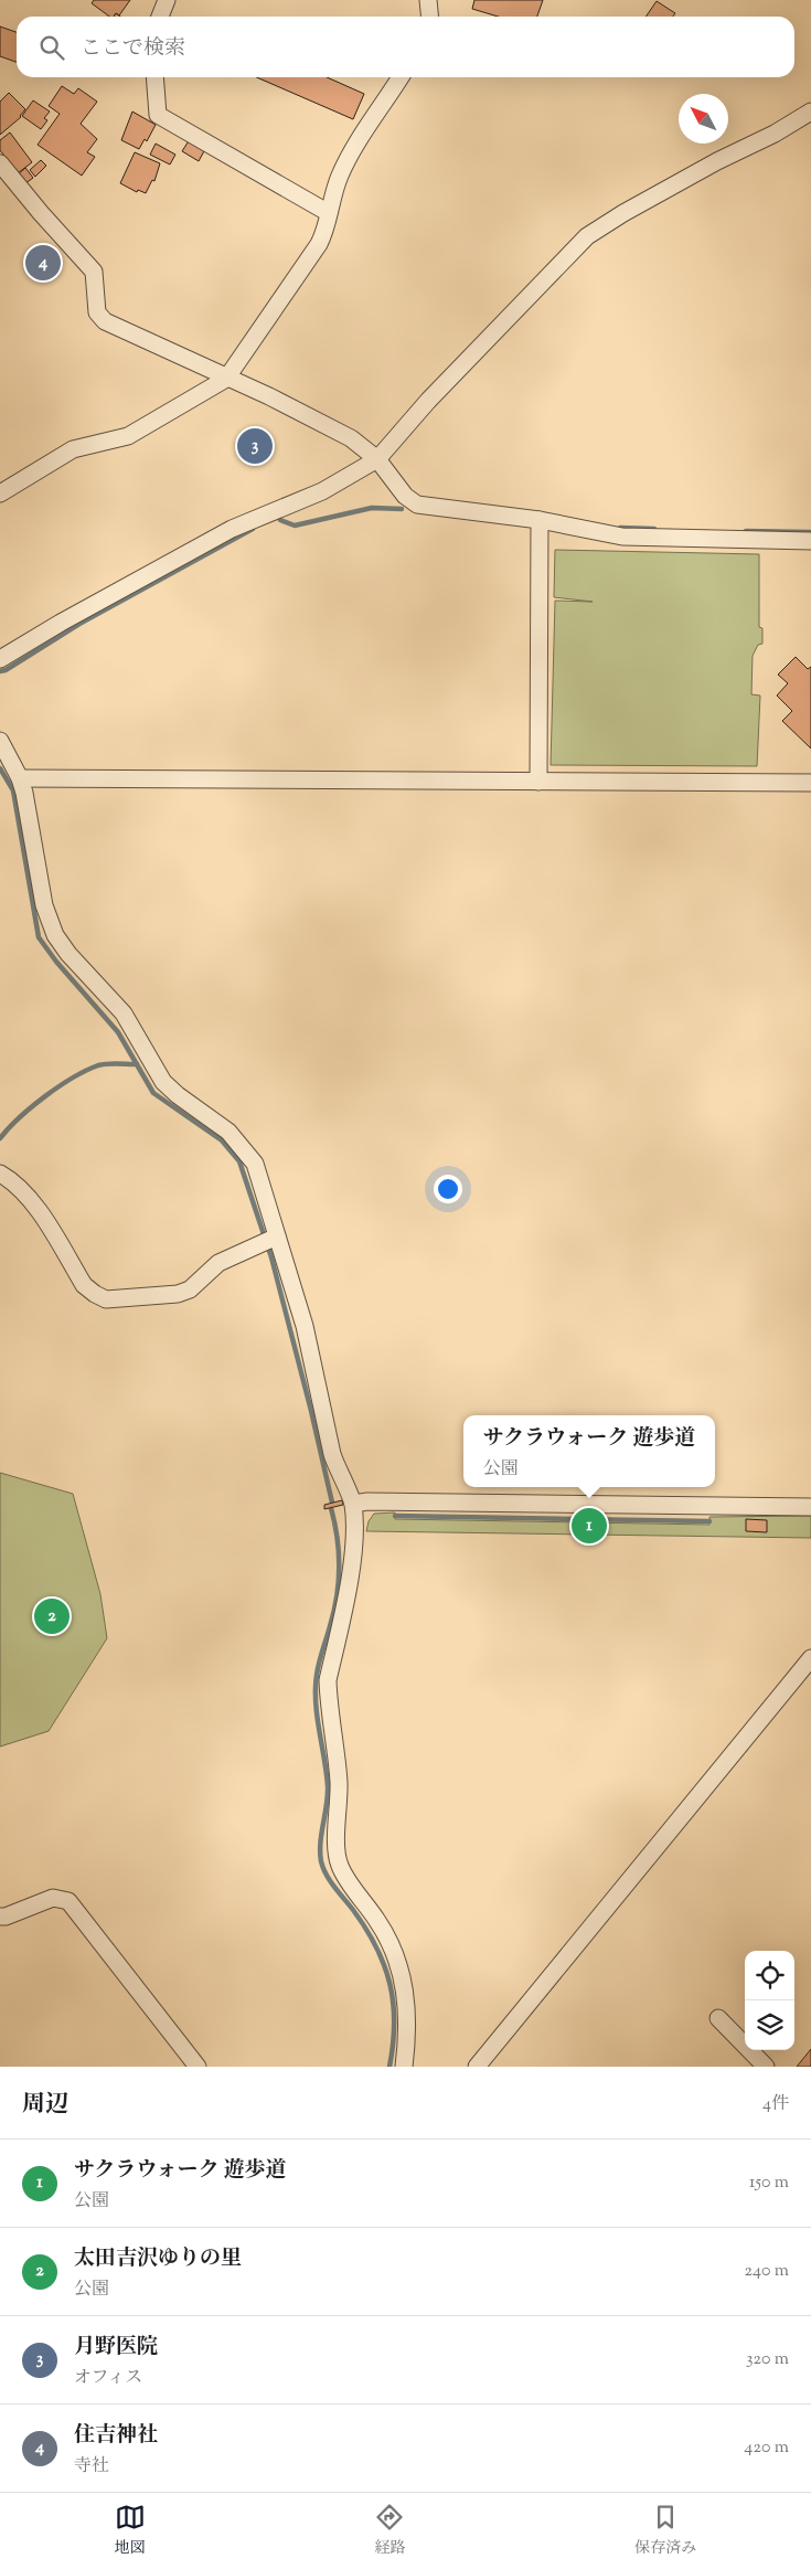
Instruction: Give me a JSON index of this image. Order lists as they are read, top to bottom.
{
  "north": "top left",
  "page": {
    "search": "ここで検索",
    "pins": [
      "4",
      "3",
      "1",
      "2"
    ],
    "popup": ["サクラウォーク 遊歩道", "公園"],
    "heading": ["周辺", "4件"],
    "list": [
      {
        "mark": "1",
        "name": "サクラウォーク 遊歩道",
        "note": "公園",
        "value": "150 m"
      },
      {
        "mark": "2",
        "name": "太田吉沢ゆりの里",
        "note": "公園",
        "value": "240 m"
      },
      {
        "mark": "3",
        "name": "月野医院",
        "note": "オフィス",
        "value": "320 m"
      },
      {
        "mark": "4",
        "name": "住吉神社",
        "note": "寺社",
        "value": "420 m"
      }
    ],
    "nav": ["地図", "経路", "保存済み"]
  }
}
